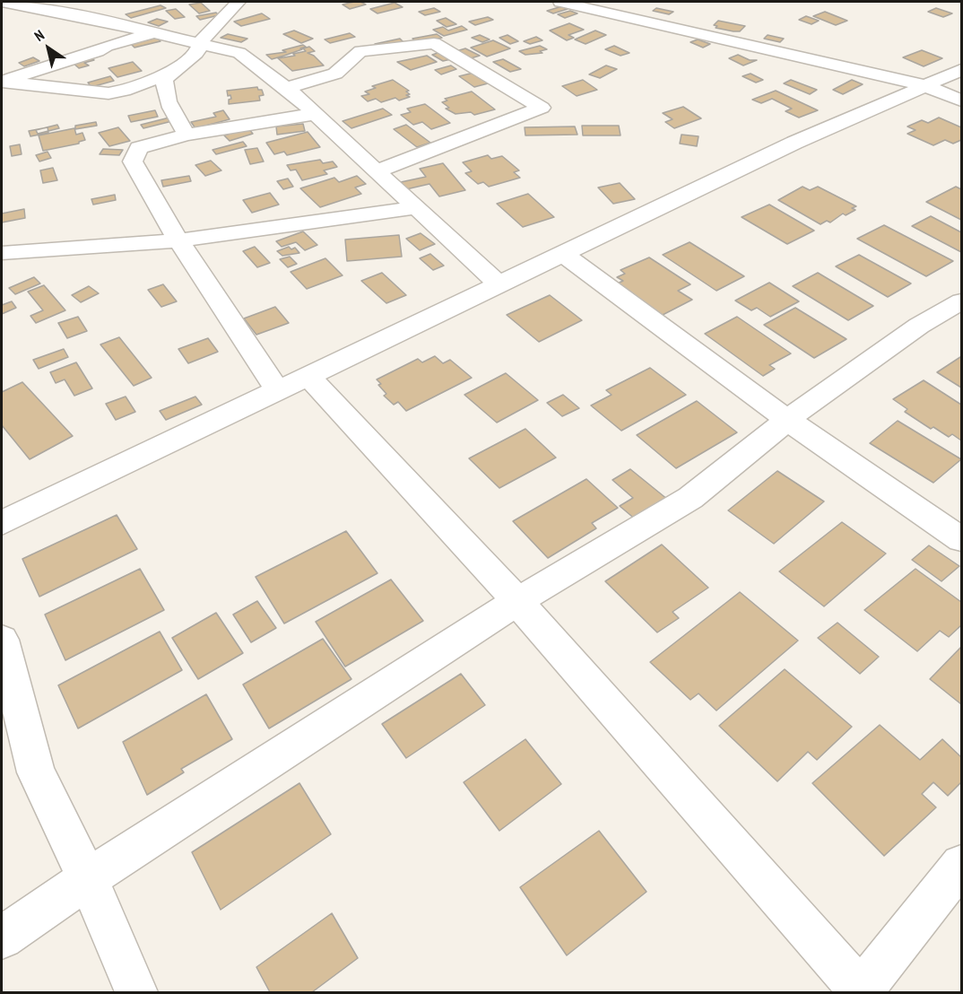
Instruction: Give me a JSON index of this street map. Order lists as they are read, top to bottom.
{
  "north": "top left"
}
